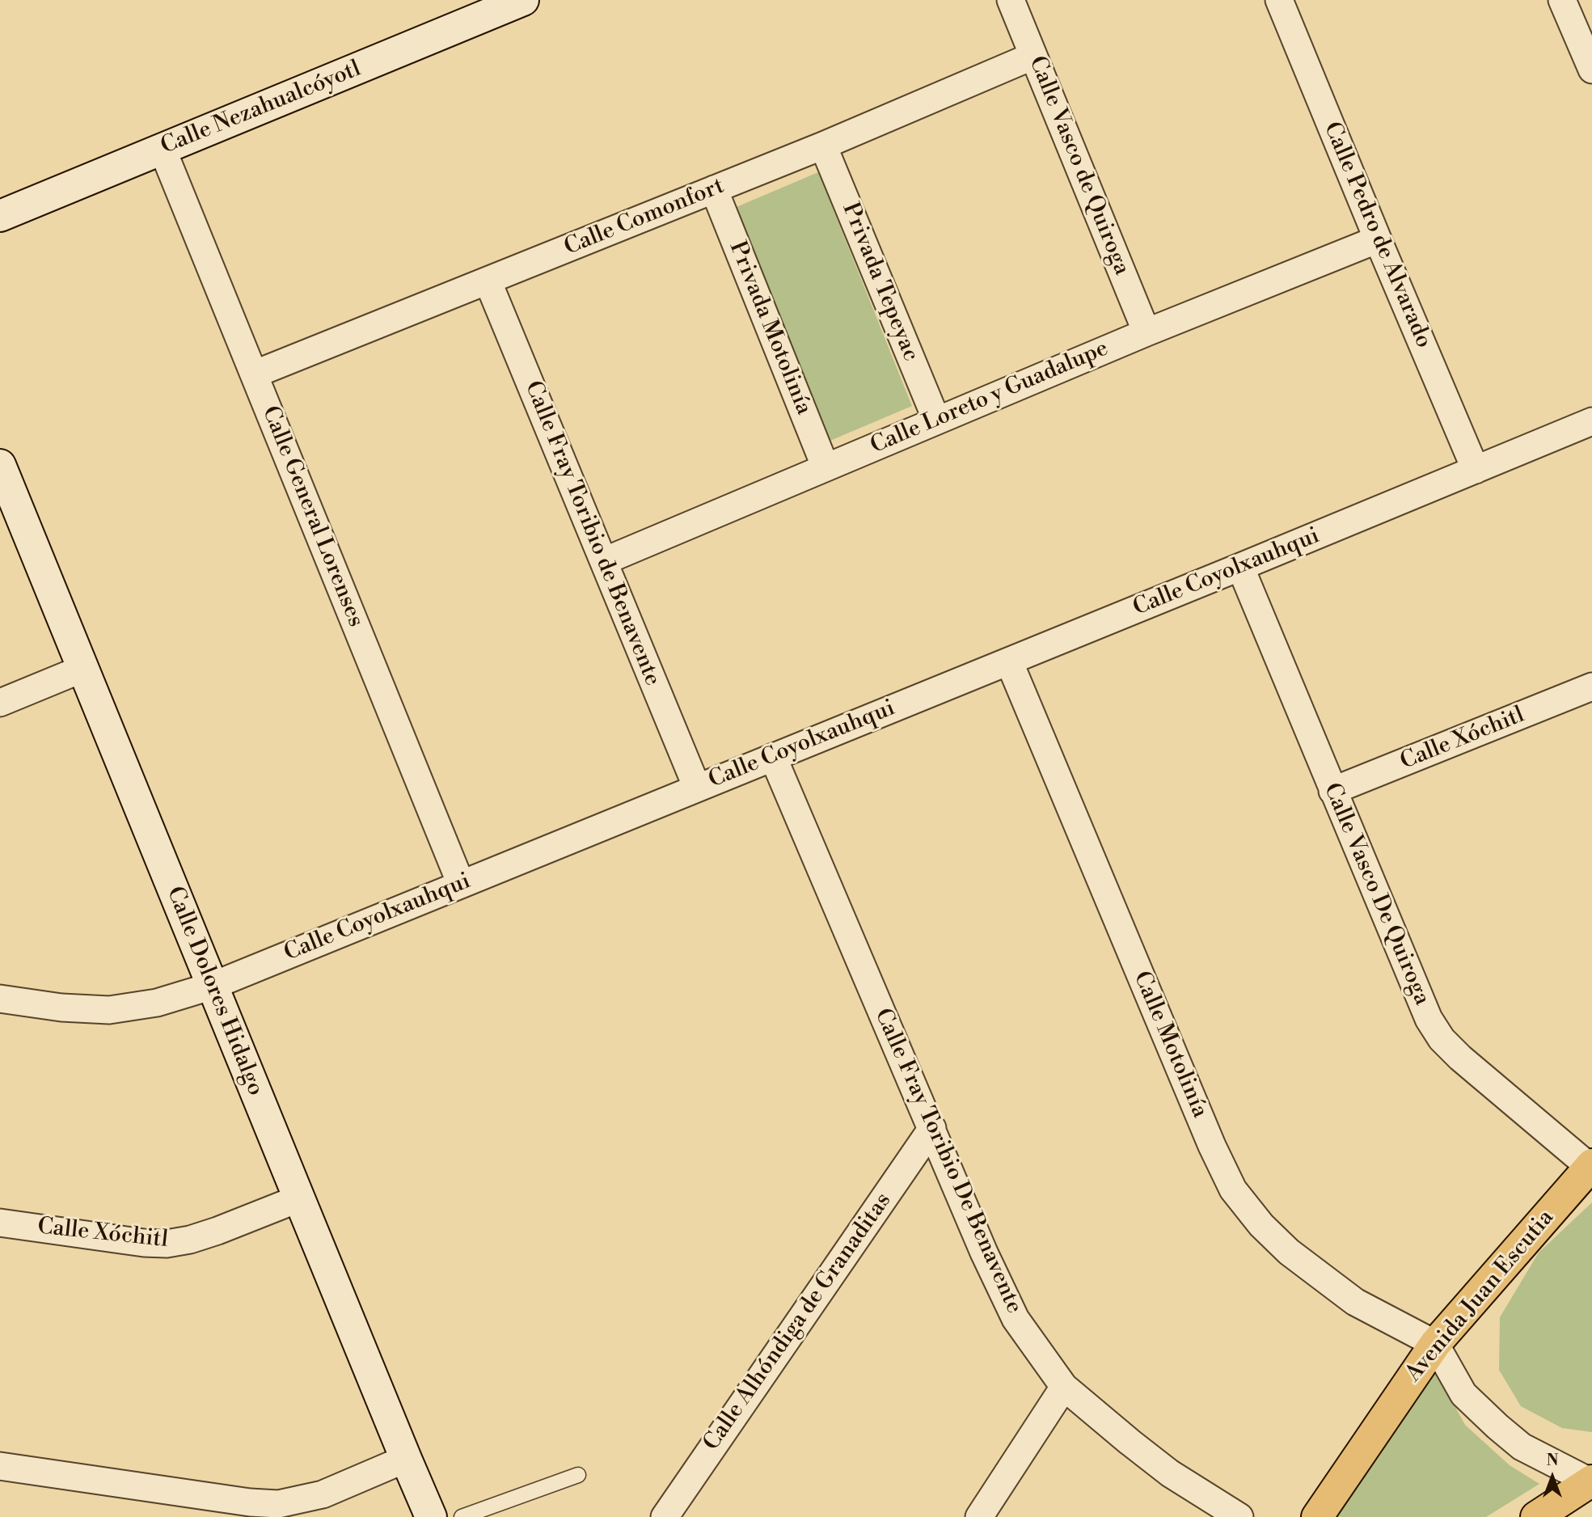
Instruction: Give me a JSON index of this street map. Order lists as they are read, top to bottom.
{
  "streets": {
    "main road": ["Calle Nezahualcóyotl", "Calle Dolores Hidalgo", "Avenida Juan Escutia"],
    "street": [
      "Calle Vasco de Quiroga",
      "Calle Comonfort",
      "Calle Pedro de Alvarado",
      "Privada Tepeyac",
      "Privada Motolinía",
      "Calle Loreto y Guadalupe",
      "Calle General Lorenses",
      "Calle Fray Toribio de Benavente",
      "Calle Coyolxauhqui",
      "Calle Xóchitl",
      "Calle Vasco De Quiroga",
      "Calle Motolinía",
      "Calle Fray Toribio De Benavente",
      "Calle Alhóndiga de Granaditas"
    ]
  },
  "crossings": [
    ["Calle Nezahualcóyotl", "Calle General Lorenses"],
    ["Calle Vasco de Quiroga", "Calle Comonfort"],
    ["Calle Vasco de Quiroga", "Calle Loreto y Guadalupe"],
    ["Calle Comonfort", "Privada Tepeyac"],
    ["Calle Comonfort", "Privada Motolinía"],
    ["Calle Comonfort", "Calle General Lorenses"],
    ["Calle Comonfort", "Calle Fray Toribio de Benavente"],
    ["Calle Pedro de Alvarado", "Calle Loreto y Guadalupe"],
    ["Calle Pedro de Alvarado", "Calle Coyolxauhqui"],
    ["Privada Tepeyac", "Calle Loreto y Guadalupe"],
    ["Privada Motolinía", "Calle Loreto y Guadalupe"],
    ["Calle Loreto y Guadalupe", "Calle Fray Toribio de Benavente"],
    ["Calle General Lorenses", "Calle Coyolxauhqui"],
    ["Calle Fray Toribio de Benavente", "Calle Coyolxauhqui"],
    ["Calle Coyolxauhqui", "Calle Vasco De Quiroga"],
    ["Calle Coyolxauhqui", "Calle Dolores Hidalgo"],
    ["Calle Coyolxauhqui", "Calle Motolinía"],
    ["Calle Coyolxauhqui", "Calle Fray Toribio De Benavente"],
    ["Calle Xóchitl", "Calle Vasco De Quiroga"],
    ["Calle Xóchitl", "Calle Dolores Hidalgo"],
    ["Calle Vasco De Quiroga", "Avenida Juan Escutia"],
    ["Calle Motolinía", "Avenida Juan Escutia"],
    ["Calle Fray Toribio De Benavente", "Calle Alhóndiga de Granaditas"]
  ],
  "north": "top"
}
